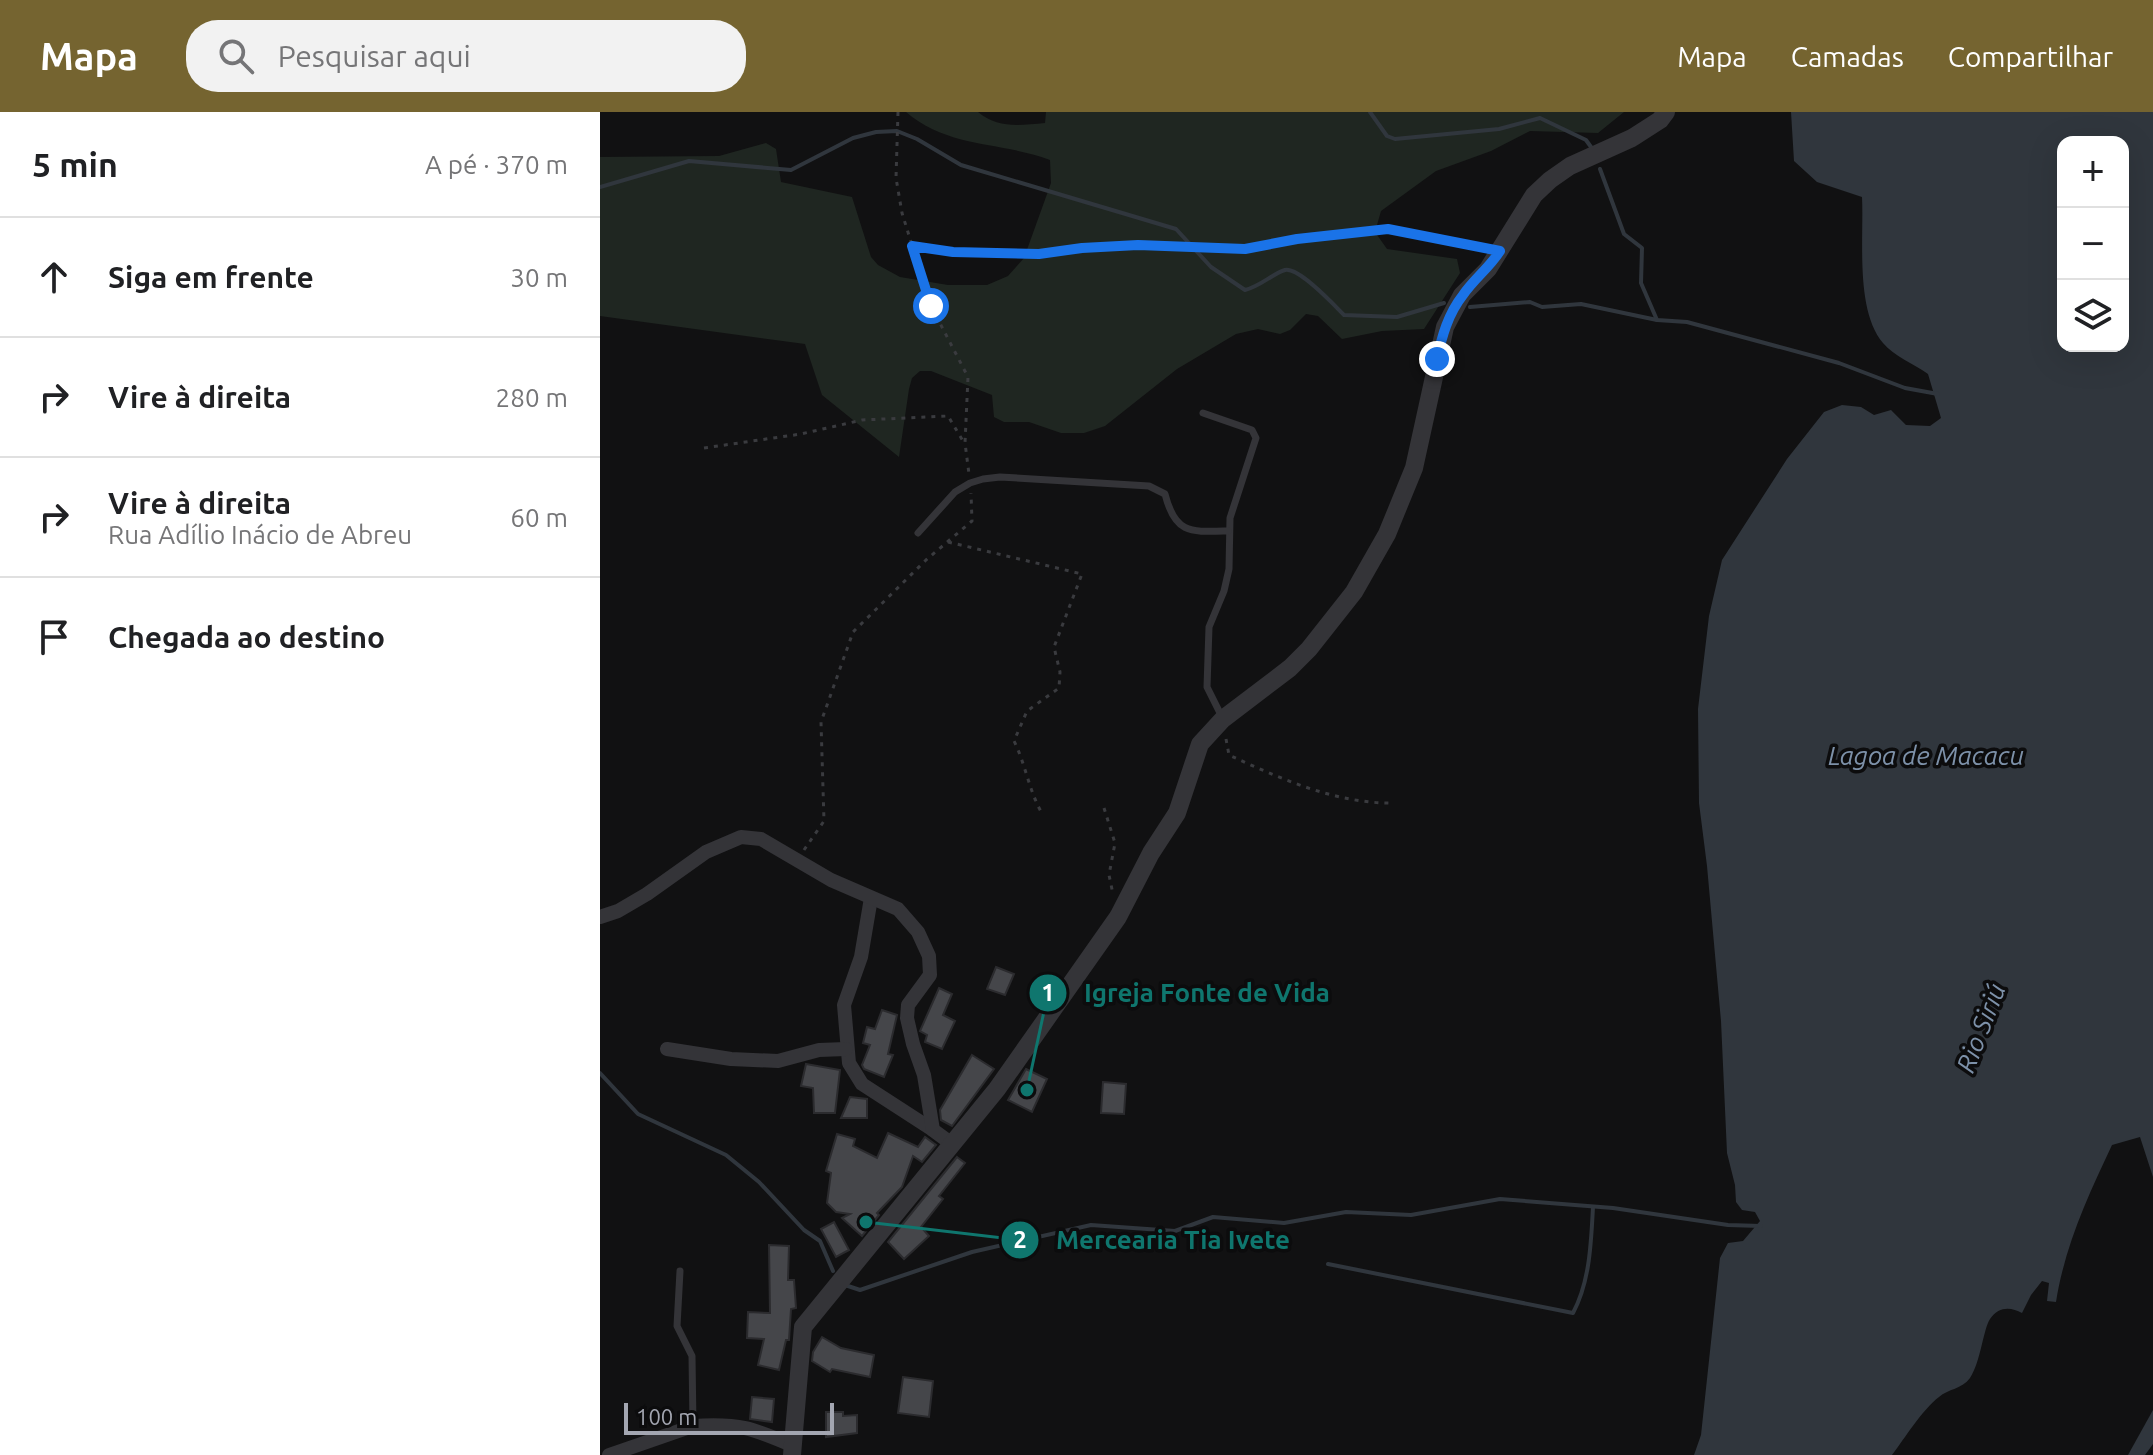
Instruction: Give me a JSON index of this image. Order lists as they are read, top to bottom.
{
  "water": ["Lagoa de Macacu", "Rio Siriú"],
  "places": ["Igreja Fonte de Vida", "Mercearia Tia Ivete"],
  "scale_bar": "100 m",
  "page": {
    "header": "Mapa",
    "search": "Pesquisar aqui",
    "nav": ["Mapa", "Camadas", "Compartilhar"],
    "heading": ["5 min", "A pé · 370 m"],
    "map_buttons": ["+", "−"],
    "list": [
      ["Siga em frente", "30 m"],
      ["Vire à direita", "280 m"],
      ["Vire à direita", "Rua Adílio Inácio de Abreu", "60 m"],
      "Chegada ao destino"
    ],
    "scale": "100 m"
  }
}
